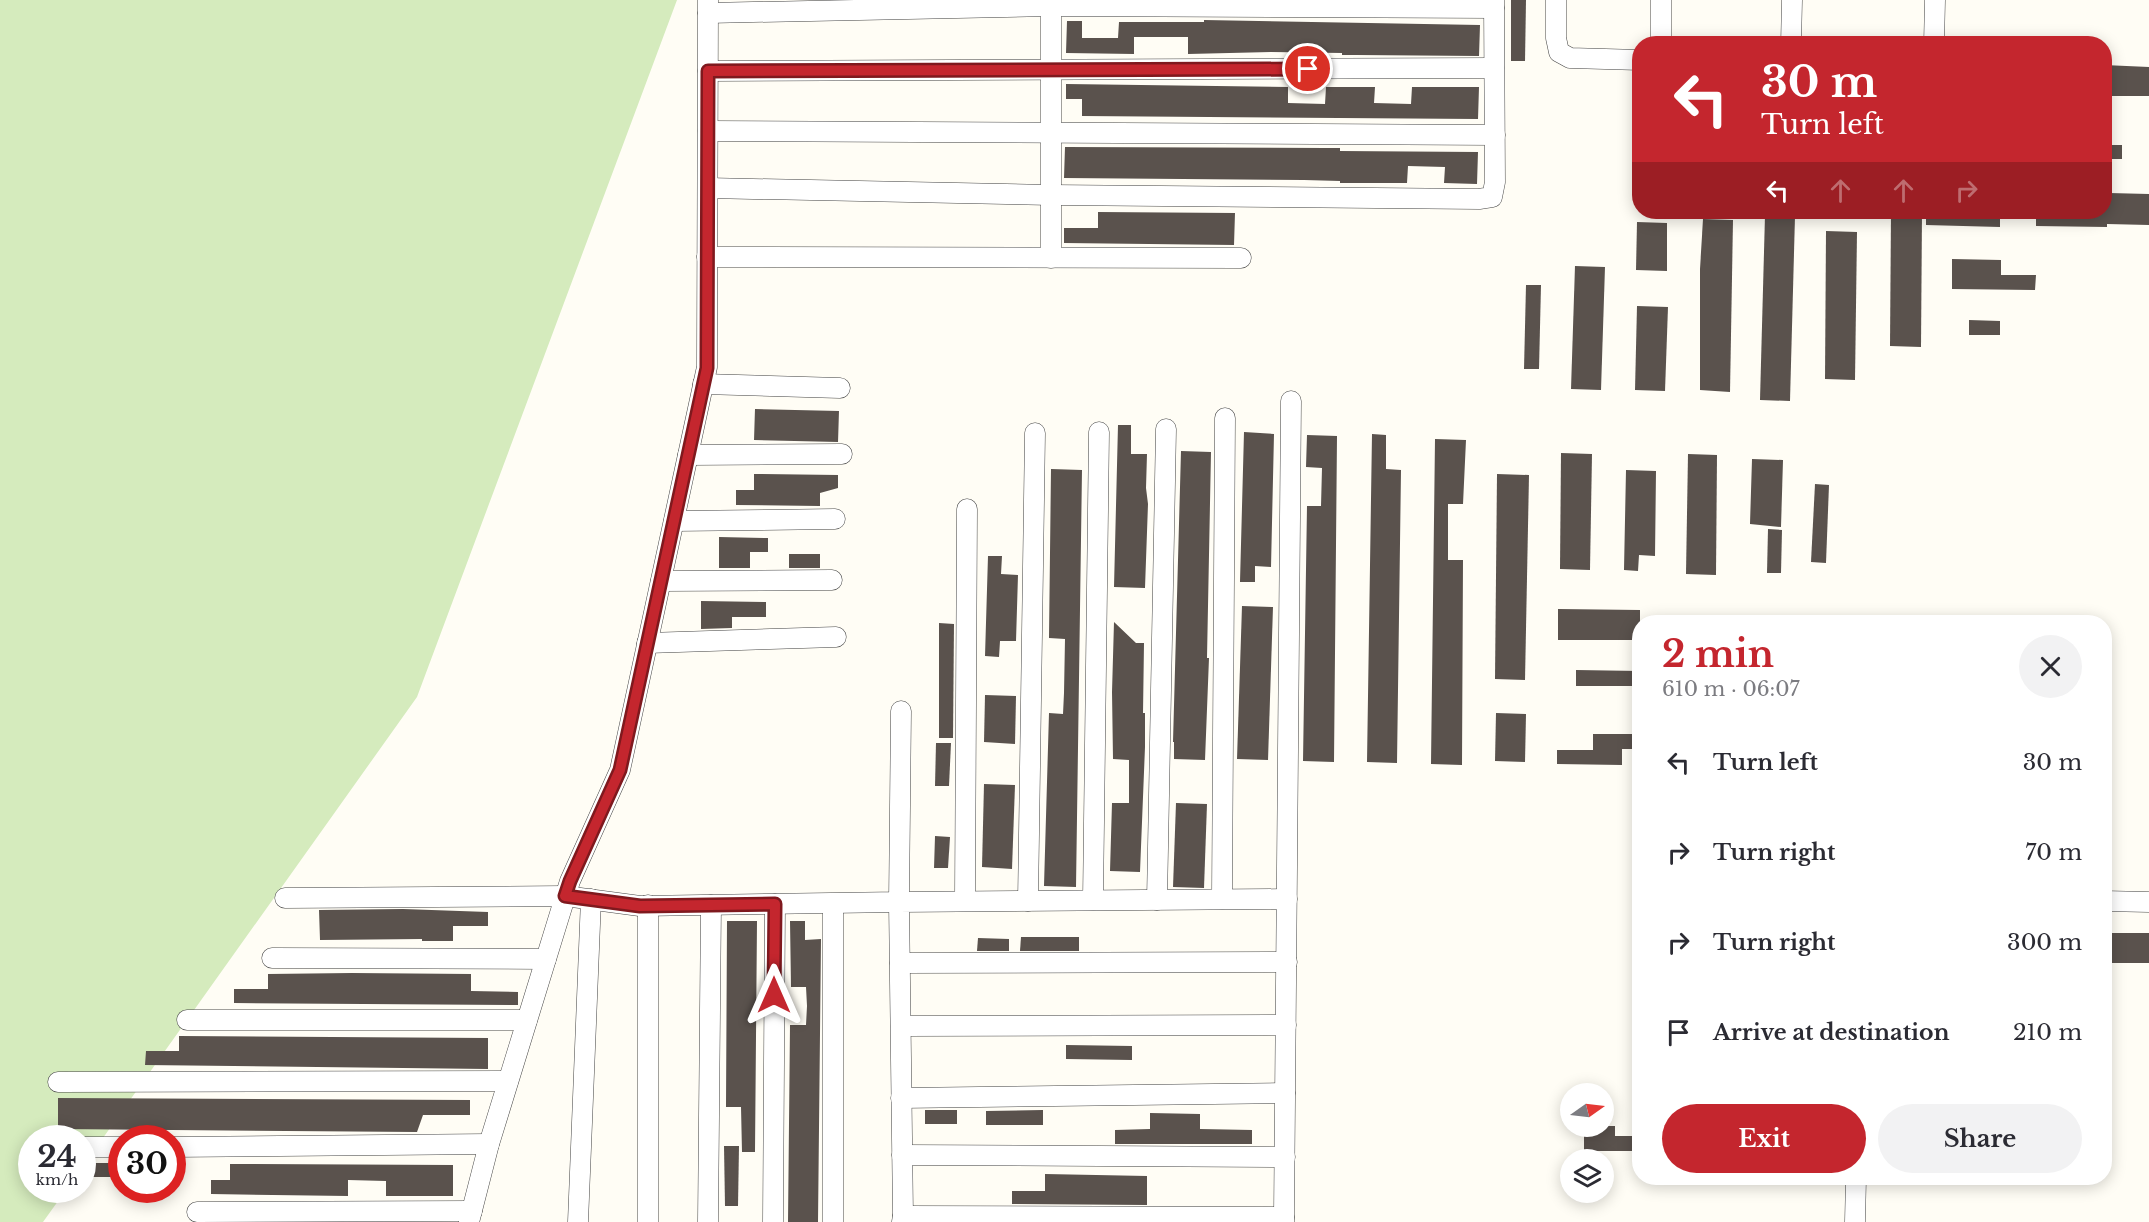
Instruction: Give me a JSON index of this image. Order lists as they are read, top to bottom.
{
  "north": "right",
  "page": {
    "turn": ["30 m", "Turn left"],
    "heading": ["2 min", "610 m · 06:07"],
    "list": [
      {
        "name": "Turn left",
        "value": "30 m"
      },
      {
        "name": "Turn right",
        "value": "70 m"
      },
      {
        "name": "Turn right",
        "value": "300 m"
      },
      {
        "name": "Arrive at destination",
        "value": "210 m"
      }
    ],
    "buttons": ["Exit", "Share"],
    "speed": "24 km/h",
    "limit": "30"
  }
}
